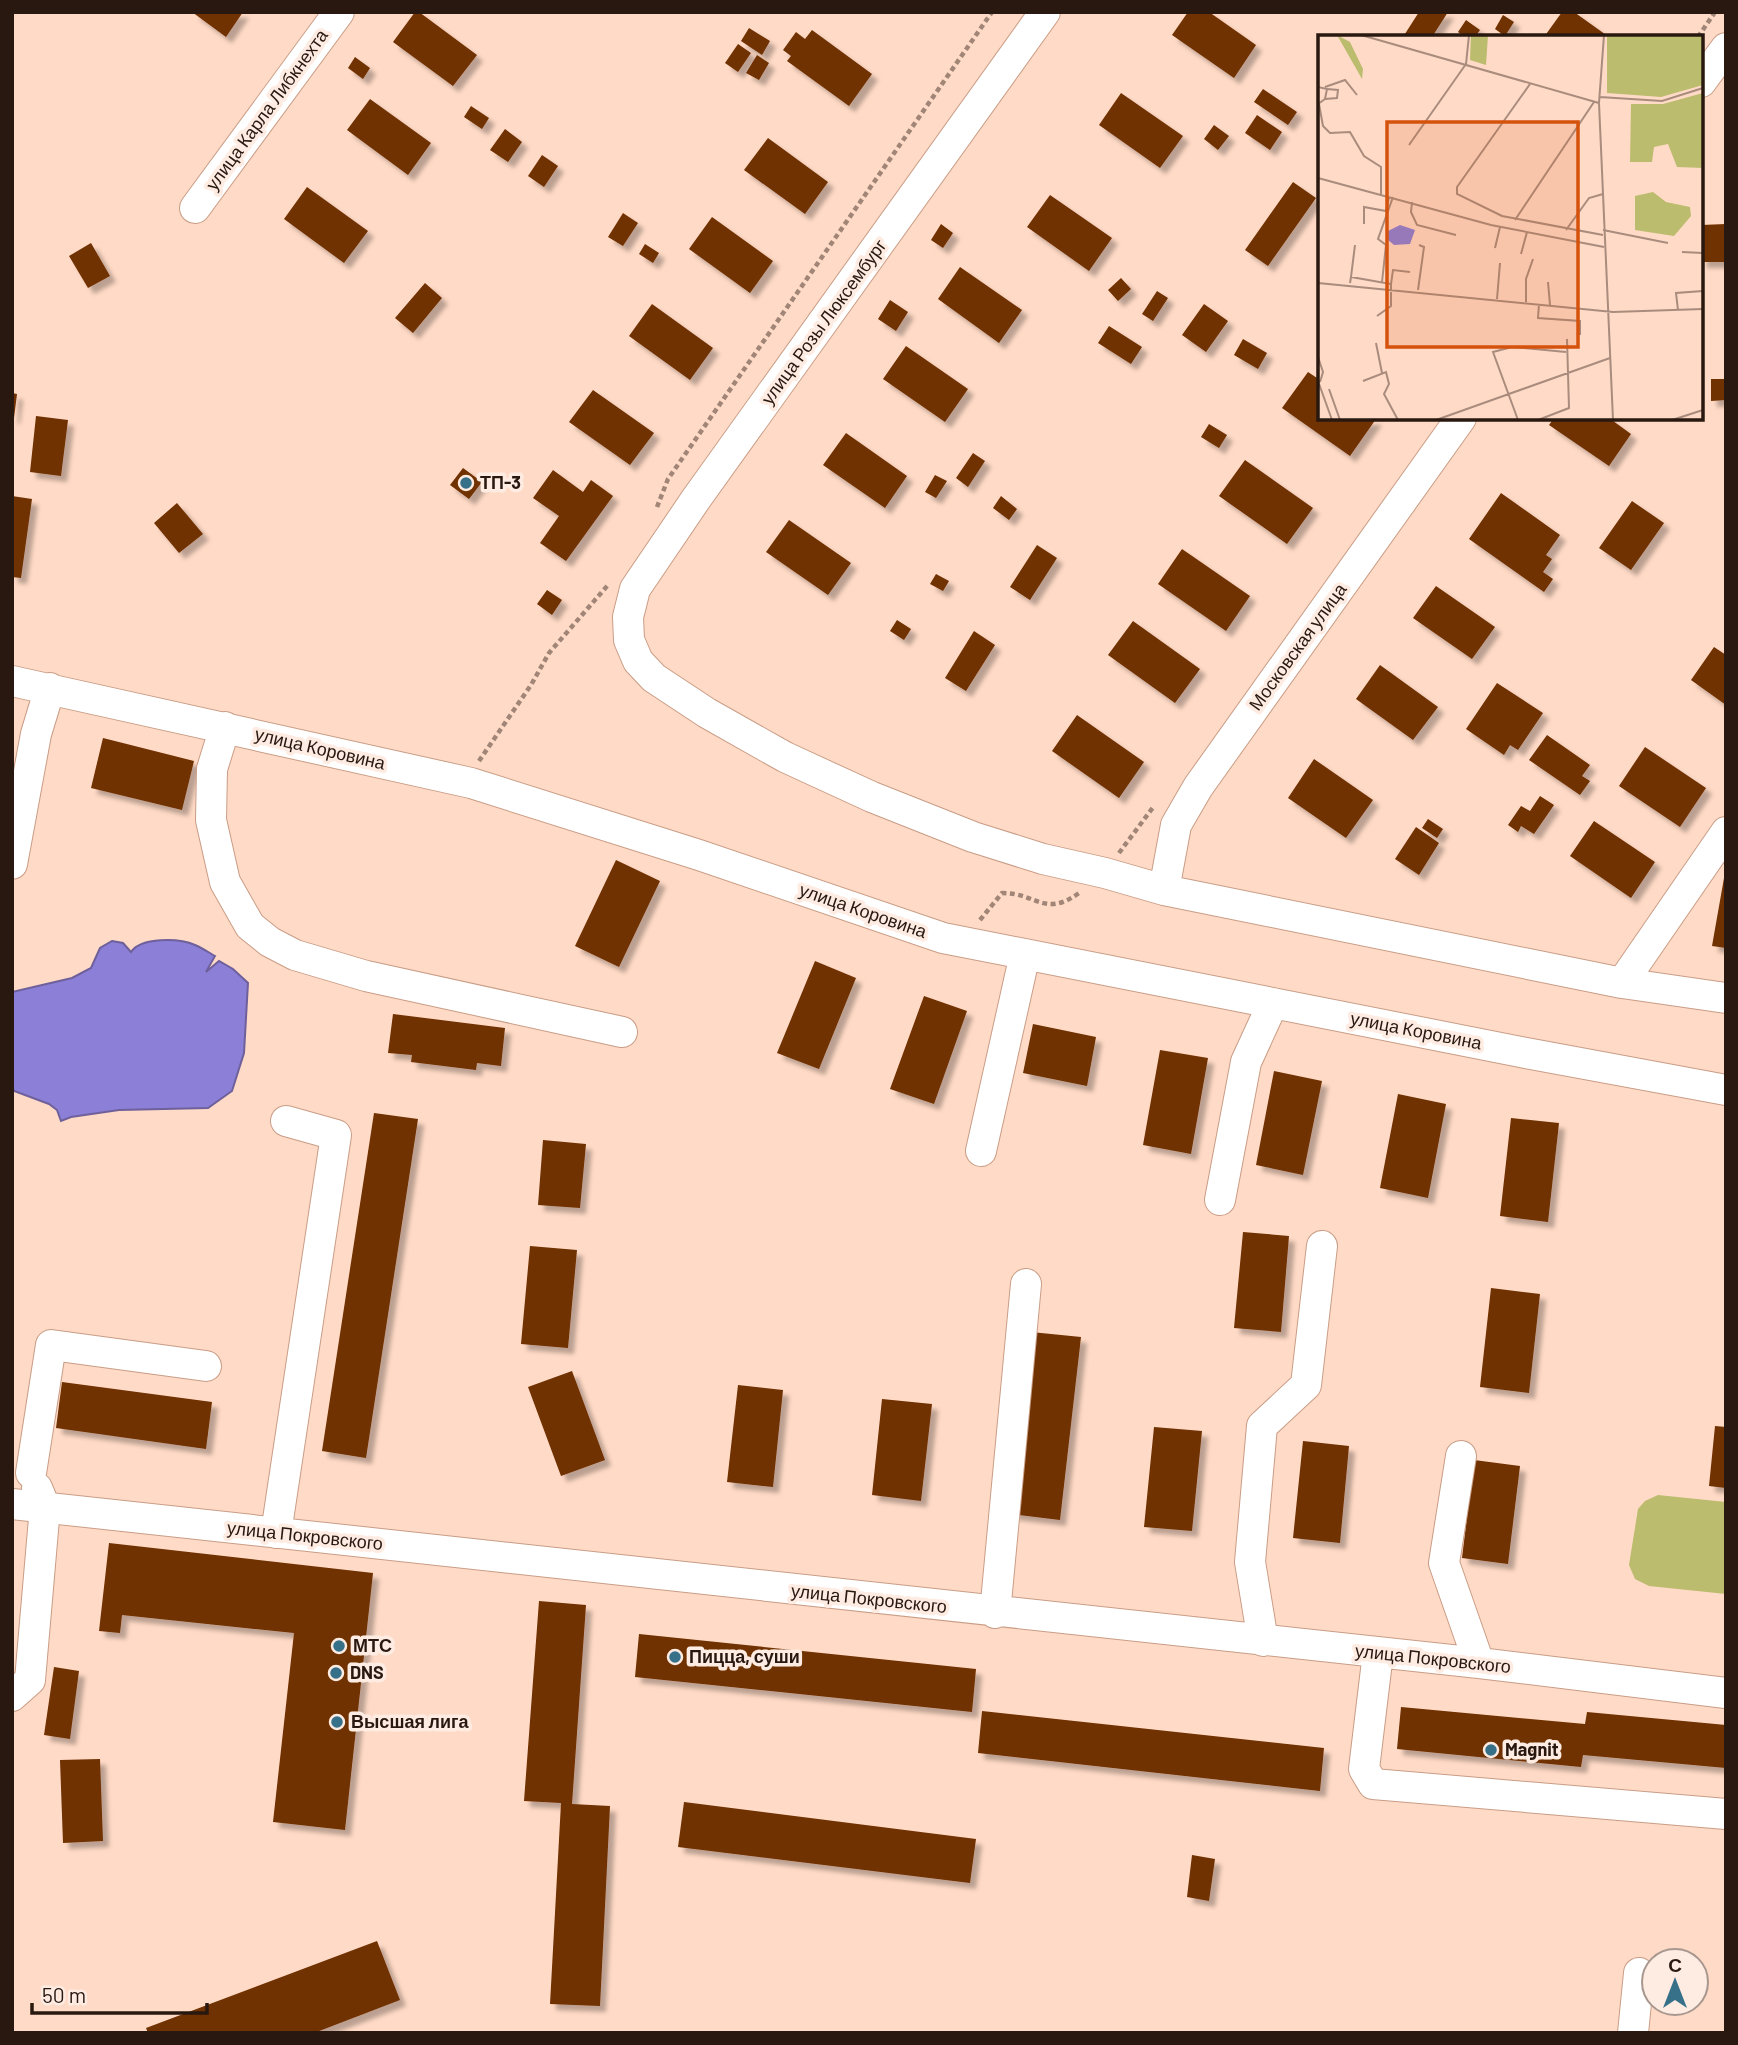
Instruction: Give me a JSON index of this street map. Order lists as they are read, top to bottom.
{
  "streets": {
    "street": [
      "улица Карла Либкнехта",
      "улица Розы Люксембург",
      "Московская улица",
      "улица Коровина",
      "улица Покровского"
    ]
  },
  "places": [
    "ТП-3",
    "МТС",
    "Пицца, суши",
    "DNS",
    "Высшая лига",
    "Magnit"
  ],
  "scale_bar": "50 m",
  "north": "top"
}
